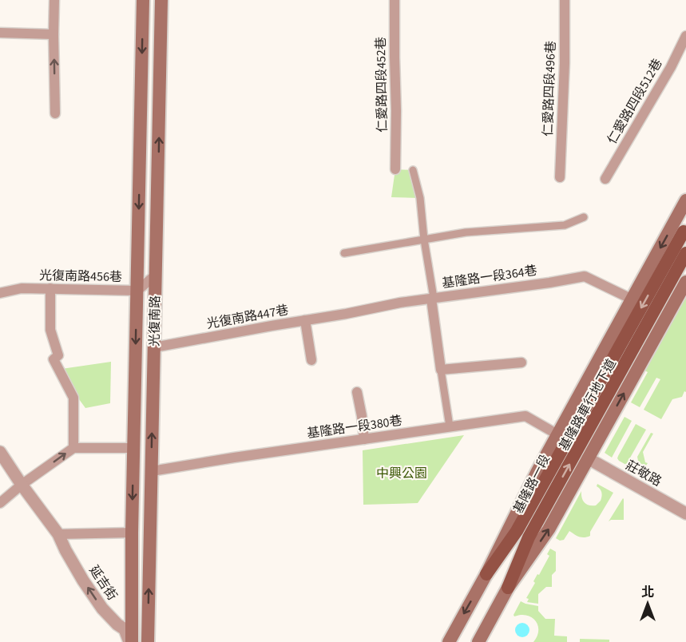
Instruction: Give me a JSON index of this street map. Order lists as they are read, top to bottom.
{
  "streets": {
    "main road": ["光復南路", "基隆路車行地下道", "基隆路一段"],
    "street": [
      "仁愛路四段452巷",
      "仁愛路四段496巷",
      "仁愛路四段512巷",
      "光復南路456巷",
      "基隆路一段364巷",
      "光復南路447巷",
      "基隆路一段380巷",
      "莊敬路",
      "延吉街"
    ]
  },
  "crossings": [
    ["光復南路456巷", "光復南路"],
    ["基隆路一段364巷", "光復南路447巷"],
    ["基隆路一段364巷", "基隆路一段"],
    ["光復南路447巷", "光復南路"],
    ["光復南路", "基隆路一段380巷"],
    ["光復南路", "延吉街"],
    ["基隆路車行地下道", "基隆路一段"],
    ["基隆路一段380巷", "基隆路一段"]
  ],
  "one_way": ["延吉街"],
  "parks": ["中興公園"],
  "north": "top"
}
